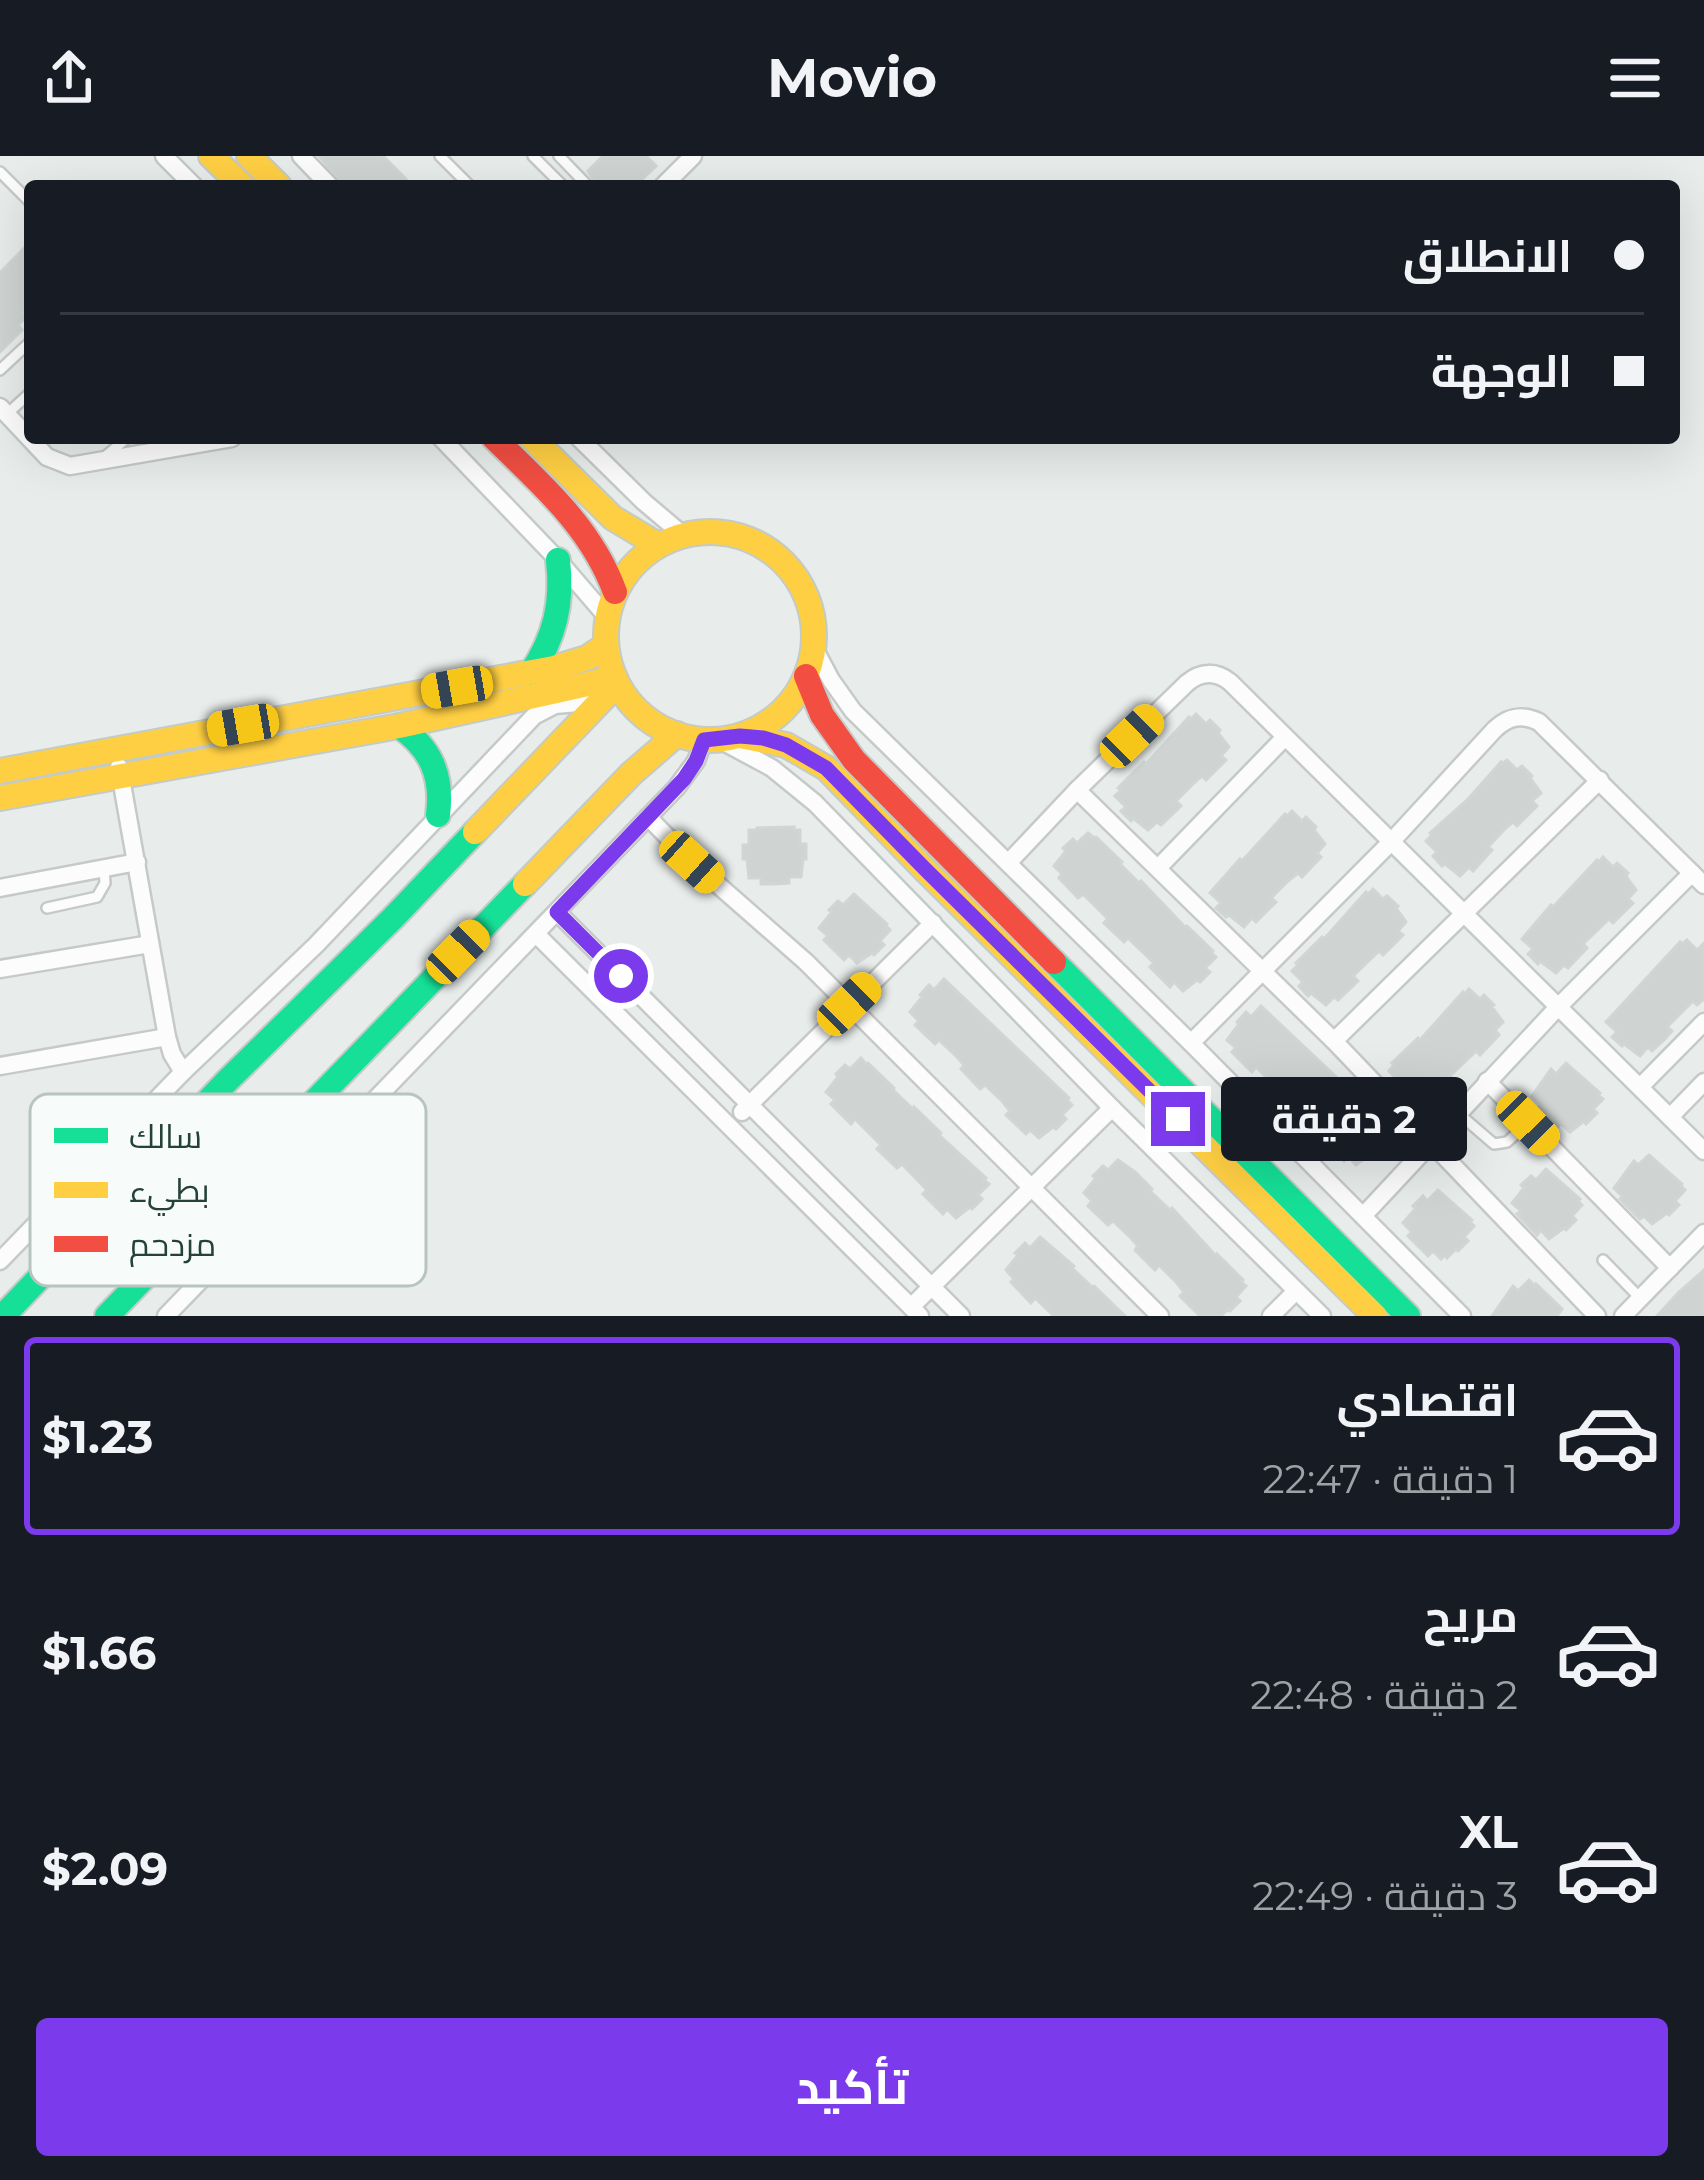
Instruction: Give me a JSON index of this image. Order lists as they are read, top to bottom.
{
  "legend": ["سالك", "بطيء", "مزدحم"],
  "page": {
    "header": "Movio",
    "banner": ["الانطلاق", "الوجهة"],
    "bubble": "2 دقيقة",
    "list": [
      {
        "name": "اقتصادي",
        "note": "1 دقيقة · 22:47",
        "value": "$1.23"
      },
      {
        "name": "مريح",
        "note": "2 دقيقة · 22:48",
        "value": "$1.66"
      },
      {
        "name": "XL",
        "note": "3 دقيقة · 22:49",
        "value": "$2.09"
      }
    ],
    "buttons": "تأكيد"
  }
}
